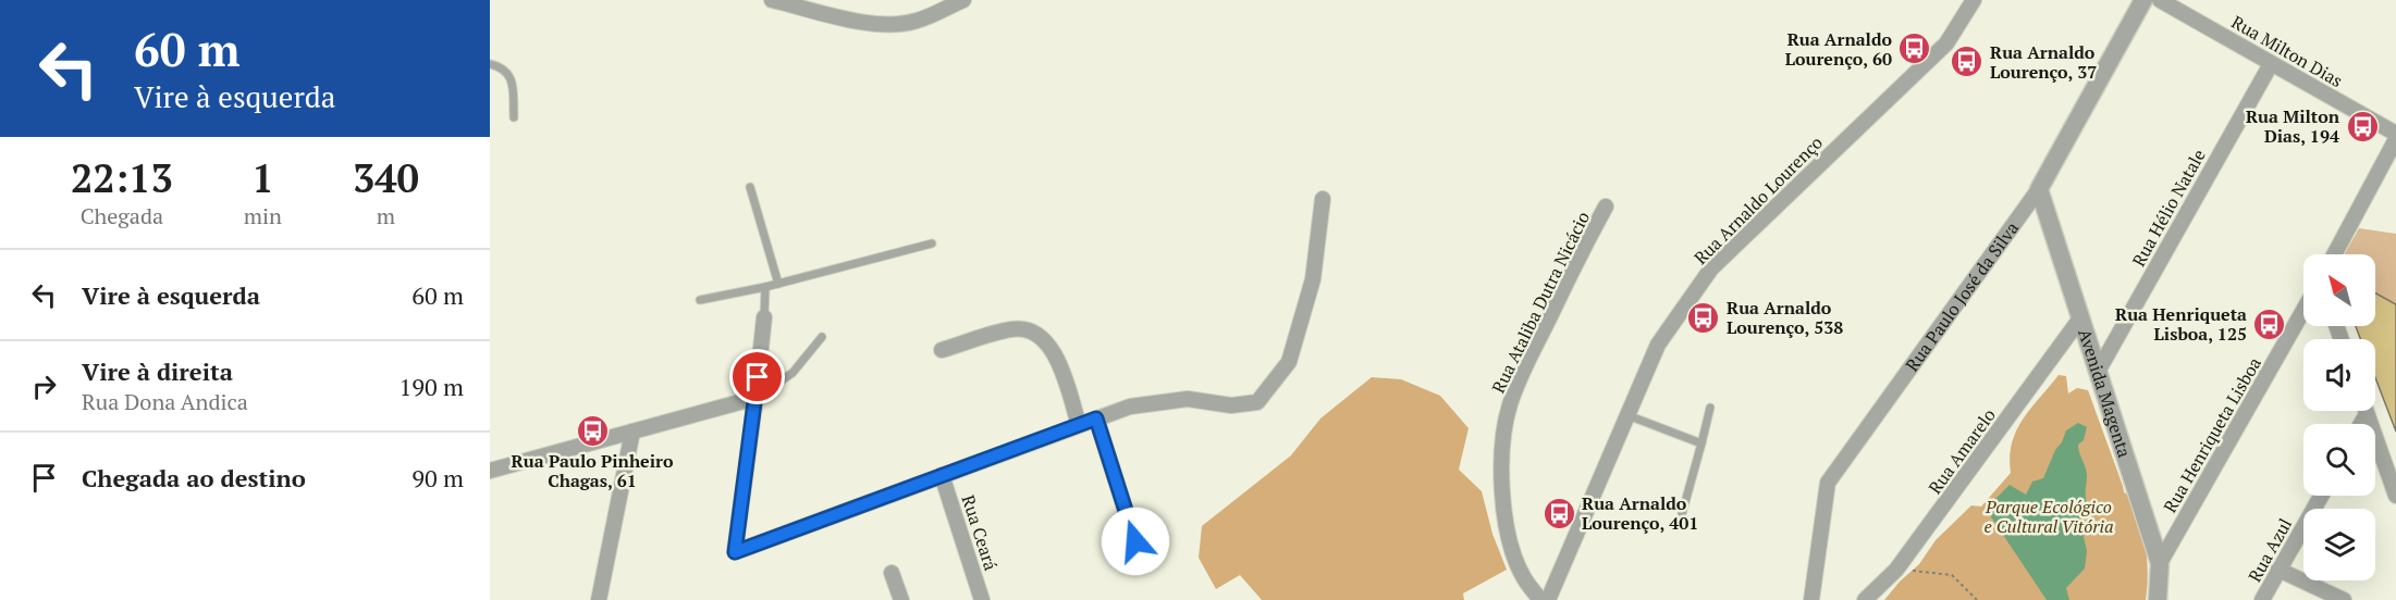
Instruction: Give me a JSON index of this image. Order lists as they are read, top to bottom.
{
  "streets": {
    "street": [
      "Rua Milton Dias",
      "Rua Arnaldo Lourenço",
      "Rua Hélio Natale",
      "Rua Paulo José da Silva",
      "Rua Ataliba Dutra Nicácio",
      "Avenida Magenta",
      "Rua Henriqueta Lisboa",
      "Rua Amarelo",
      "Rua Ceará",
      "Rua Azul"
    ]
  },
  "crossings": [
    ["Rua Milton Dias", "Rua Hélio Natale"],
    ["Rua Hélio Natale", "Avenida Magenta"],
    ["Rua Paulo José da Silva", "Avenida Magenta"],
    ["Avenida Magenta", "Rua Henriqueta Lisboa"],
    ["Avenida Magenta", "Rua Amarelo"]
  ],
  "parks": ["Parque Ecológico e Cultural Vitória"],
  "places": {
    "bus stop": [
      "Rua Arnaldo Lourenço, 60",
      "Rua Arnaldo Lourenço, 37",
      "Rua Milton Dias, 194",
      "Rua Arnaldo Lourenço, 538",
      "Rua Henriqueta Lisboa, 125",
      "Rua Paulo Pinheiro Chagas, 61",
      "Rua Arnaldo Lourenço, 401"
    ]
  },
  "north": "top left",
  "page": {
    "turn": ["60 m", "Vire à esquerda"],
    "eta": [
      "22:13",
      "Chegada",
      "1",
      "min",
      "340",
      "m"
    ],
    "list": [
      {
        "name": "Vire à esquerda",
        "value": "60 m"
      },
      {
        "name": "Vire à direita",
        "note": "Rua Dona Andica",
        "value": "190 m"
      },
      {
        "name": "Chegada ao destino",
        "value": "90 m"
      }
    ]
  }
}
